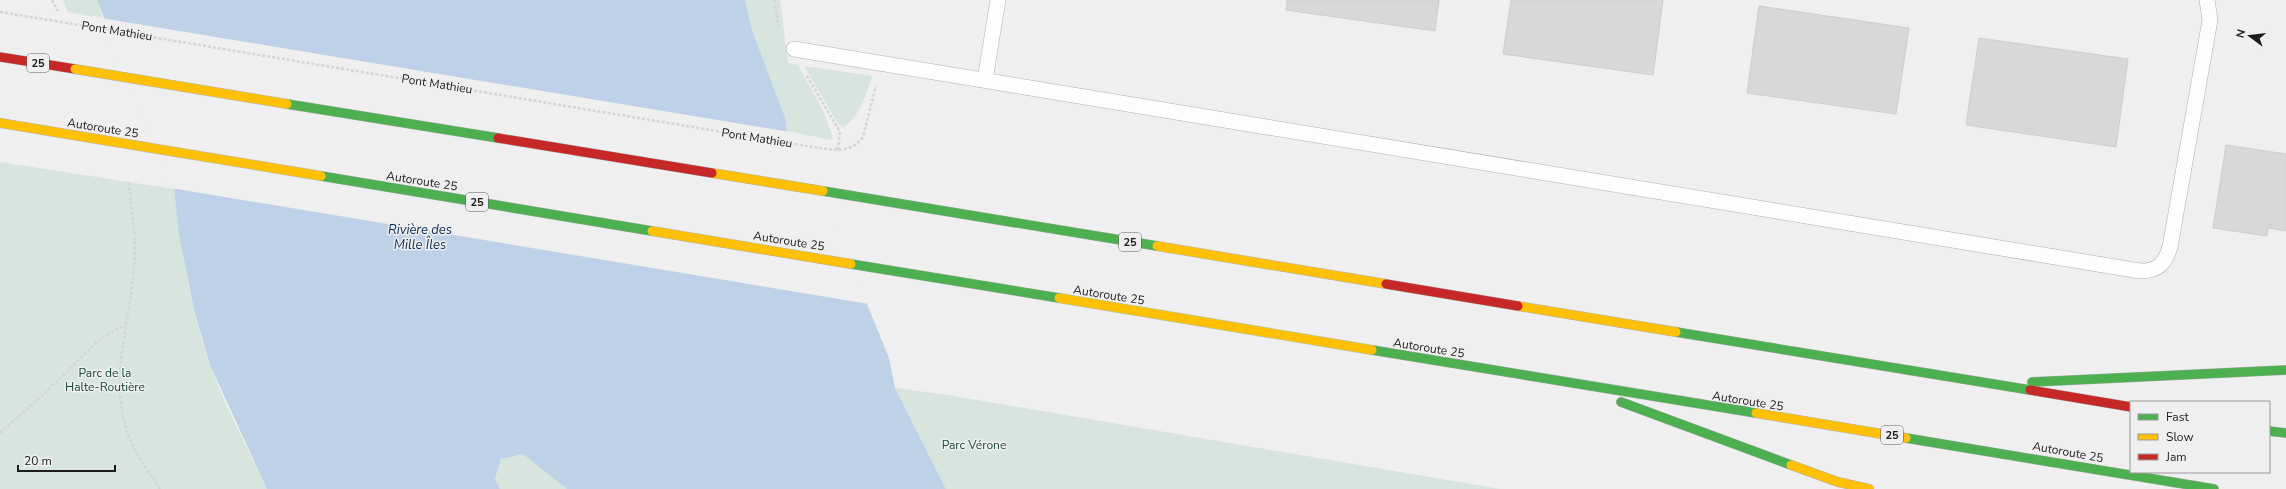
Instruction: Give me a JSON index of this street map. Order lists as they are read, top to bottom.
{
  "streets": {
    "highway": ["25", "Autoroute 25"],
    "path": ["Pont Mathieu"]
  },
  "water": ["Rivière des Mille Îles"],
  "parks": ["Parc de la Halte-Routière", "Parc Vérone"],
  "legend": ["Fast", "Slow", "Jam"],
  "scale_bar": "20 m",
  "north": "left"
}
